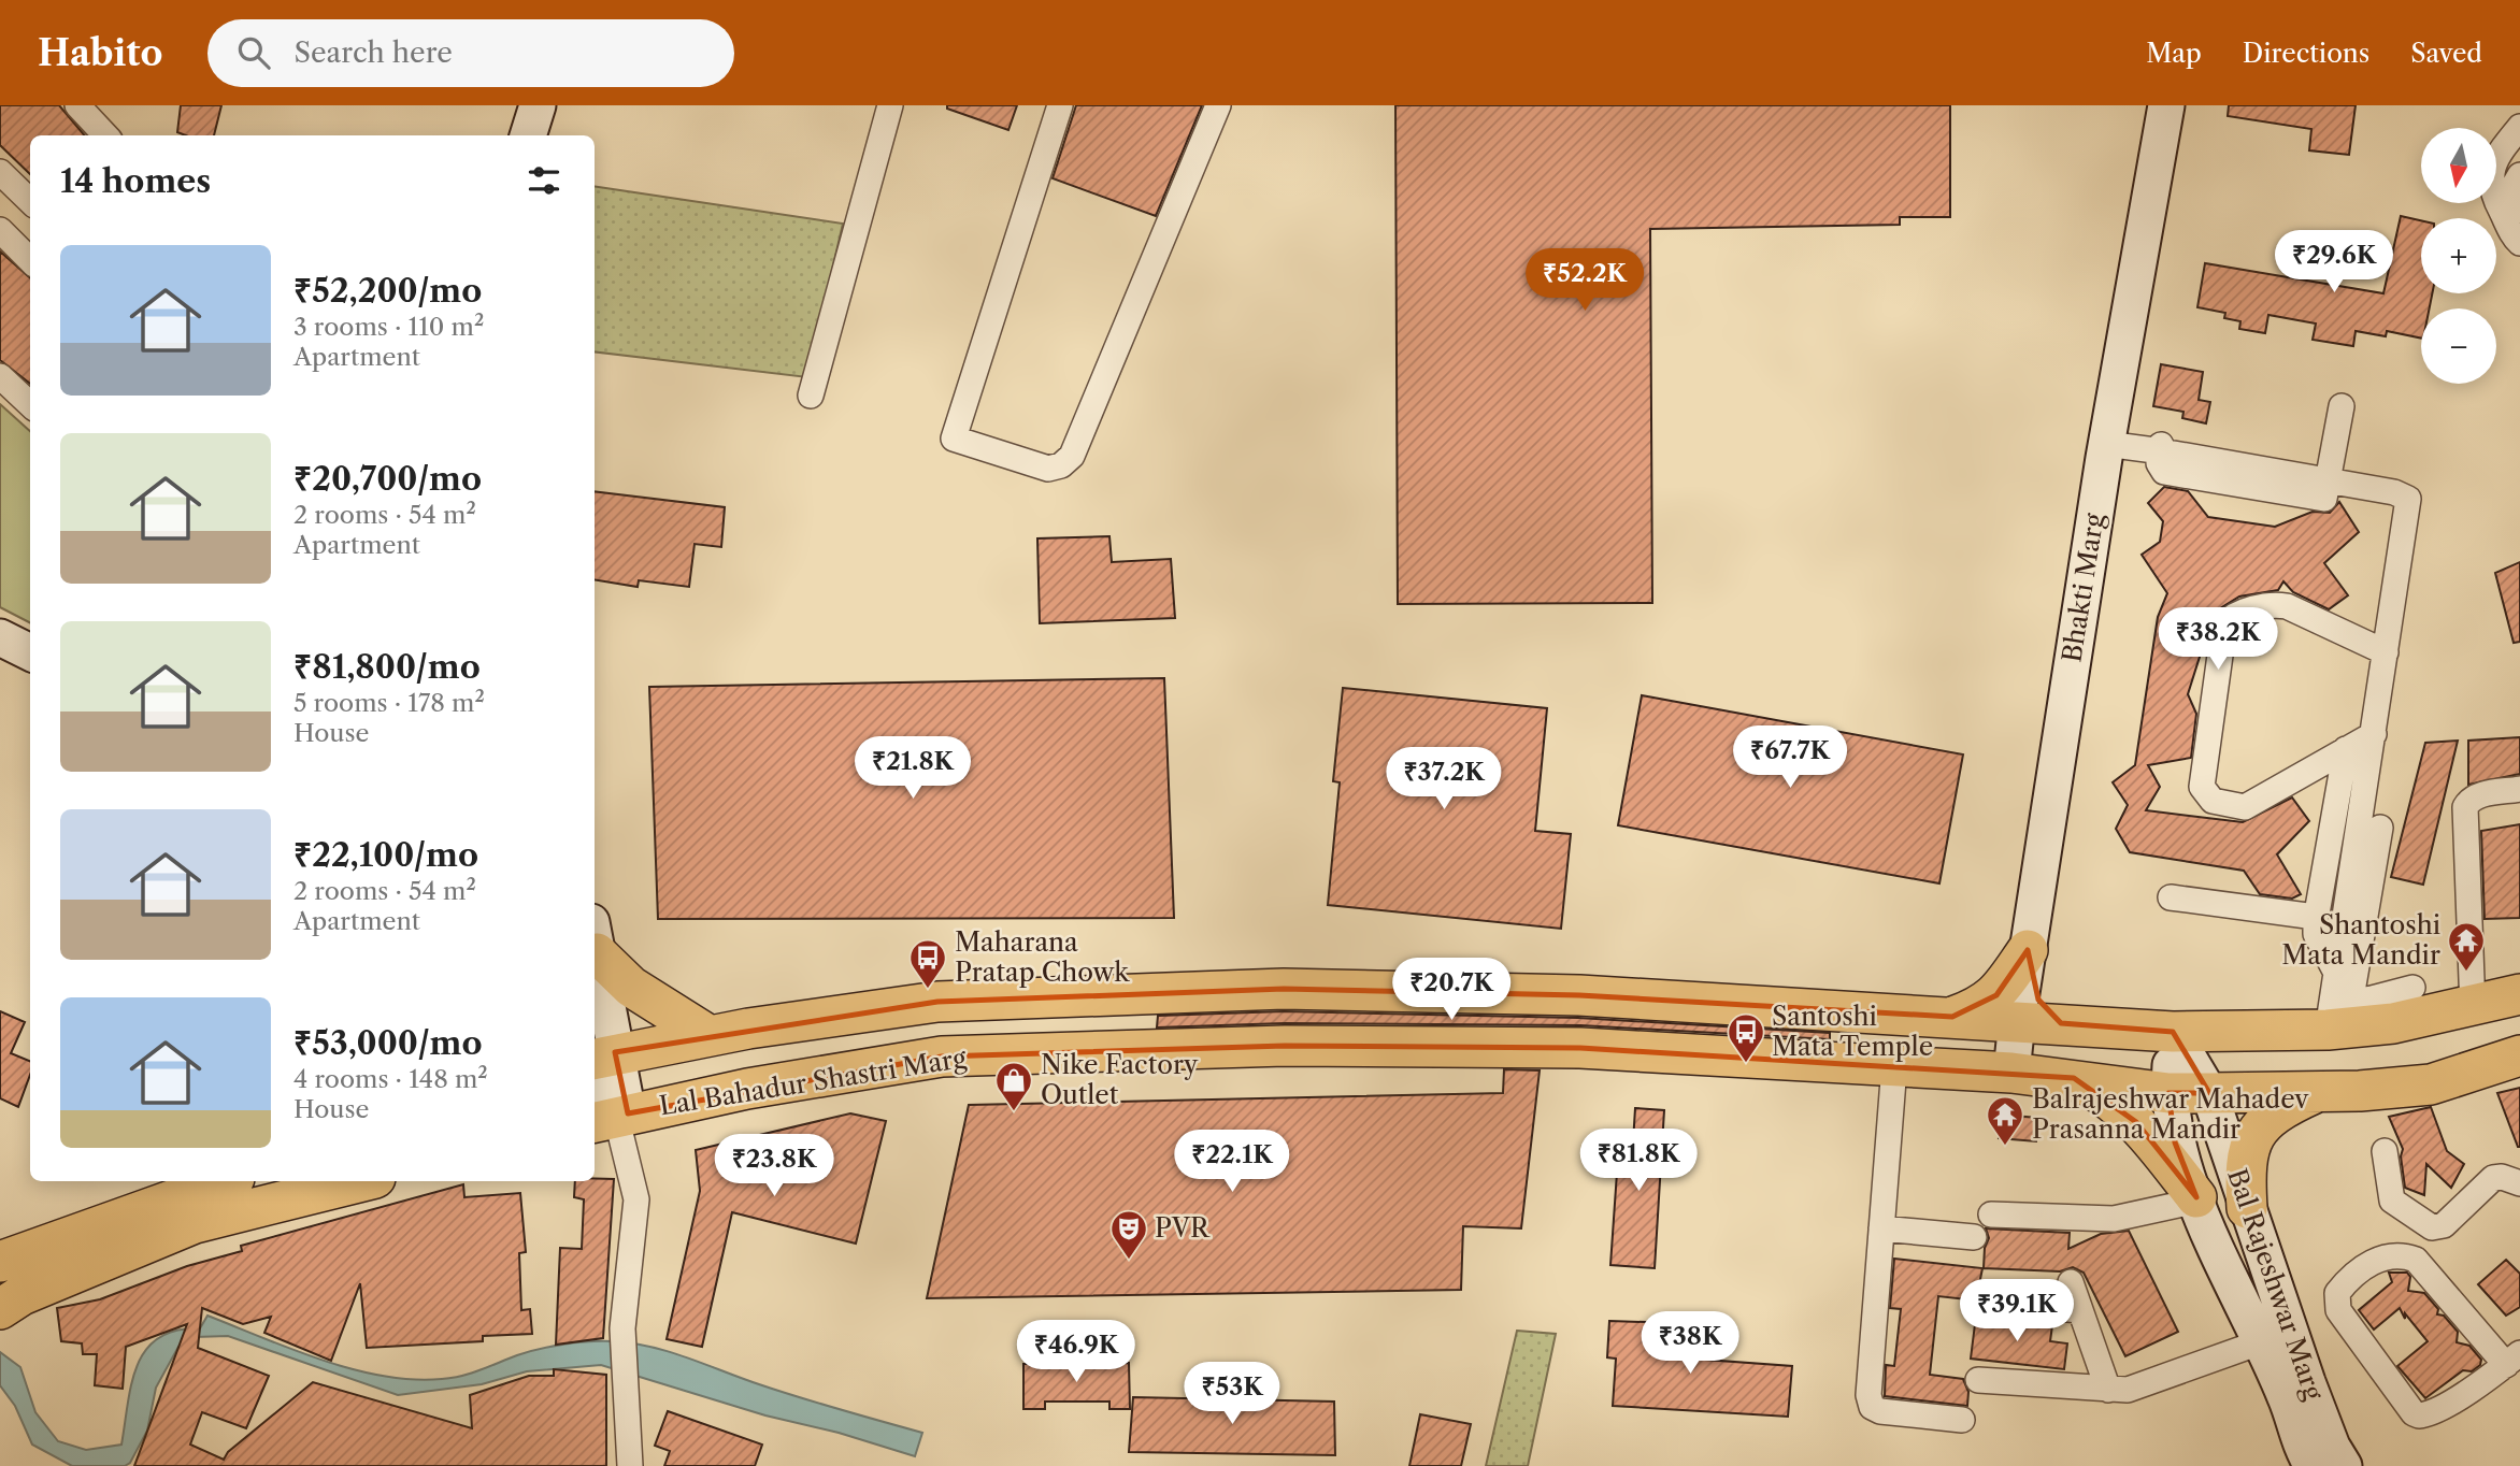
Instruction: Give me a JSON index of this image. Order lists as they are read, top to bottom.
{
  "streets": {
    "main road": ["Lal Bahadur Shastri Marg"],
    "street": ["Bhakti Marg", "Bal Rajeshwar Marg"]
  },
  "crossings": [
    ["Bhakti Marg", "Lal Bahadur Shastri Marg"],
    ["Lal Bahadur Shastri Marg", "Bal Rajeshwar Marg"]
  ],
  "places": {
    "temple": ["Shantoshi Mata Mandir", "Balrajeshwar Mahadev Prasanna Mandir"],
    "bus stop": ["Maharana Pratap Chowk", "Santoshi Mata Temple"],
    "shop": ["Nike Factory Outlet"],
    "theatre": ["PVR"]
  },
  "north": "bottom",
  "page": {
    "header": "Habito",
    "search": "Search here",
    "nav": ["Map", "Directions", "Saved"],
    "map_buttons": ["+", "−"],
    "heading": "14 homes",
    "list": [
      {
        "name": "₹52,200/mo",
        "note": "3 rooms · 110 m² · Apartment"
      },
      {
        "name": "₹20,700/mo",
        "note": "2 rooms · 54 m² · Apartment"
      },
      {
        "name": "₹81,800/mo",
        "note": "5 rooms · 178 m² · House"
      },
      {
        "name": "₹22,100/mo",
        "note": "2 rooms · 54 m² · Apartment"
      },
      {
        "name": "₹53,000/mo",
        "note": "4 rooms · 148 m² · House"
      }
    ],
    "price": [
      "₹29.6K",
      "₹52.2K",
      "₹38.2K",
      "₹67.7K",
      "₹21.8K",
      "₹37.2K",
      "₹20.7K",
      "₹81.8K",
      "₹22.1K",
      "₹23.8K",
      "₹39.1K",
      "₹38K",
      "₹46.9K",
      "₹53K"
    ]
  }
}
